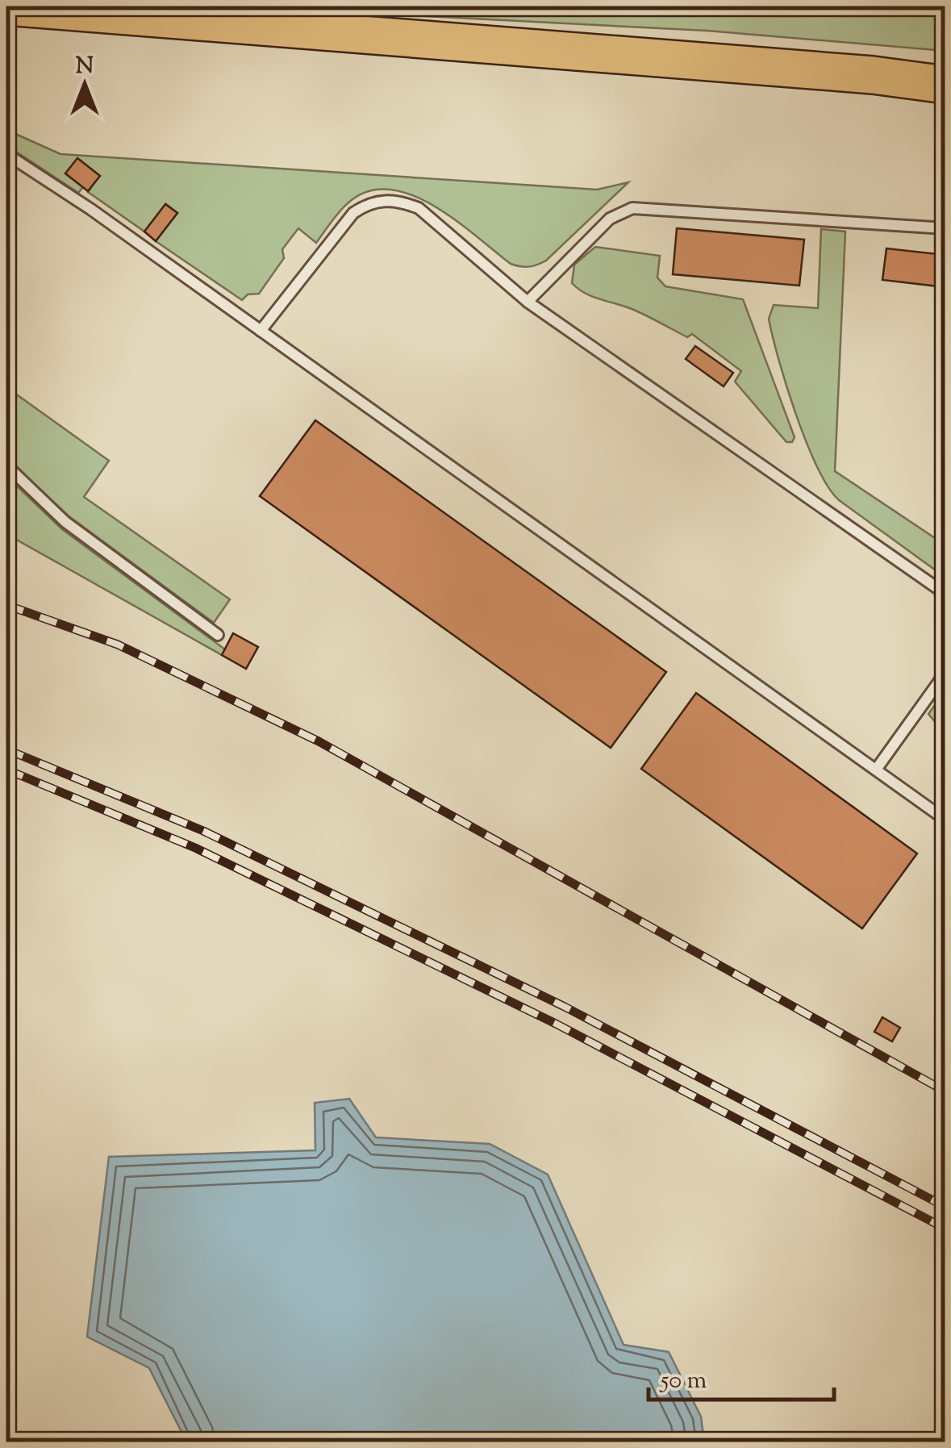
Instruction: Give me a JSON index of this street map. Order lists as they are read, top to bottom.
{
  "scale_bar": "50 m",
  "north": "top"
}
